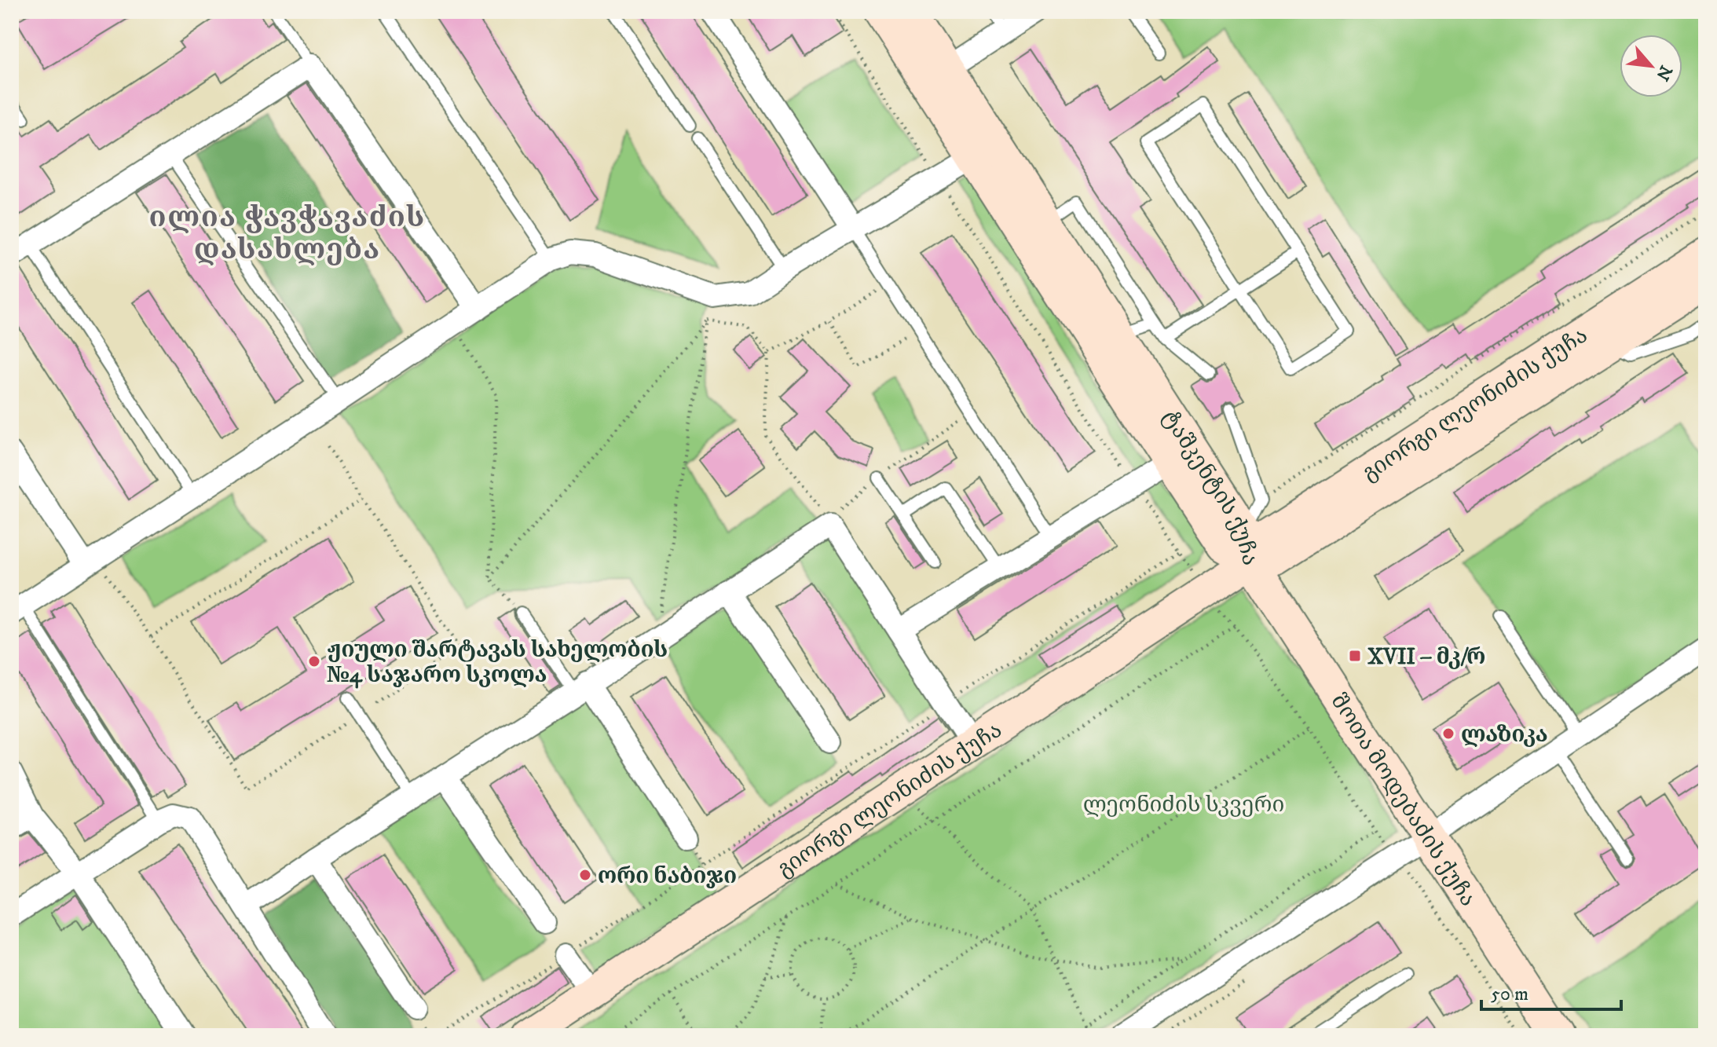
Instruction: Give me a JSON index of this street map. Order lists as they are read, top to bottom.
{
  "streets": {
    "main road": ["გიორგი ლეონიძის ქუჩა", "ტაშკენტის ქუჩა", "შოთა მოდებაძის ქუჩა"]
  },
  "crossings": [
    ["გიორგი ლეონიძის ქუჩა", "ტაშკენტის ქუჩა"],
    ["გიორგი ლეონიძის ქუჩა", "შოთა მოდებაძის ქუჩა"],
    ["ტაშკენტის ქუჩა", "შოთა მოდებაძის ქუჩა"]
  ],
  "districts": ["ილია ჭავჭავაძის დასახლება"],
  "parks": ["ლეონიძის სკვერი"],
  "places": {
    "transit": ["XVII – მკ/რ"],
    "other": ["ჟიული შარტავას სახელობის №4 საჯარო სკოლა", "ლაზიკა", "ორი ნაბიჯი"]
  },
  "scale_bar": "50 m",
  "north": "bottom right"
}
